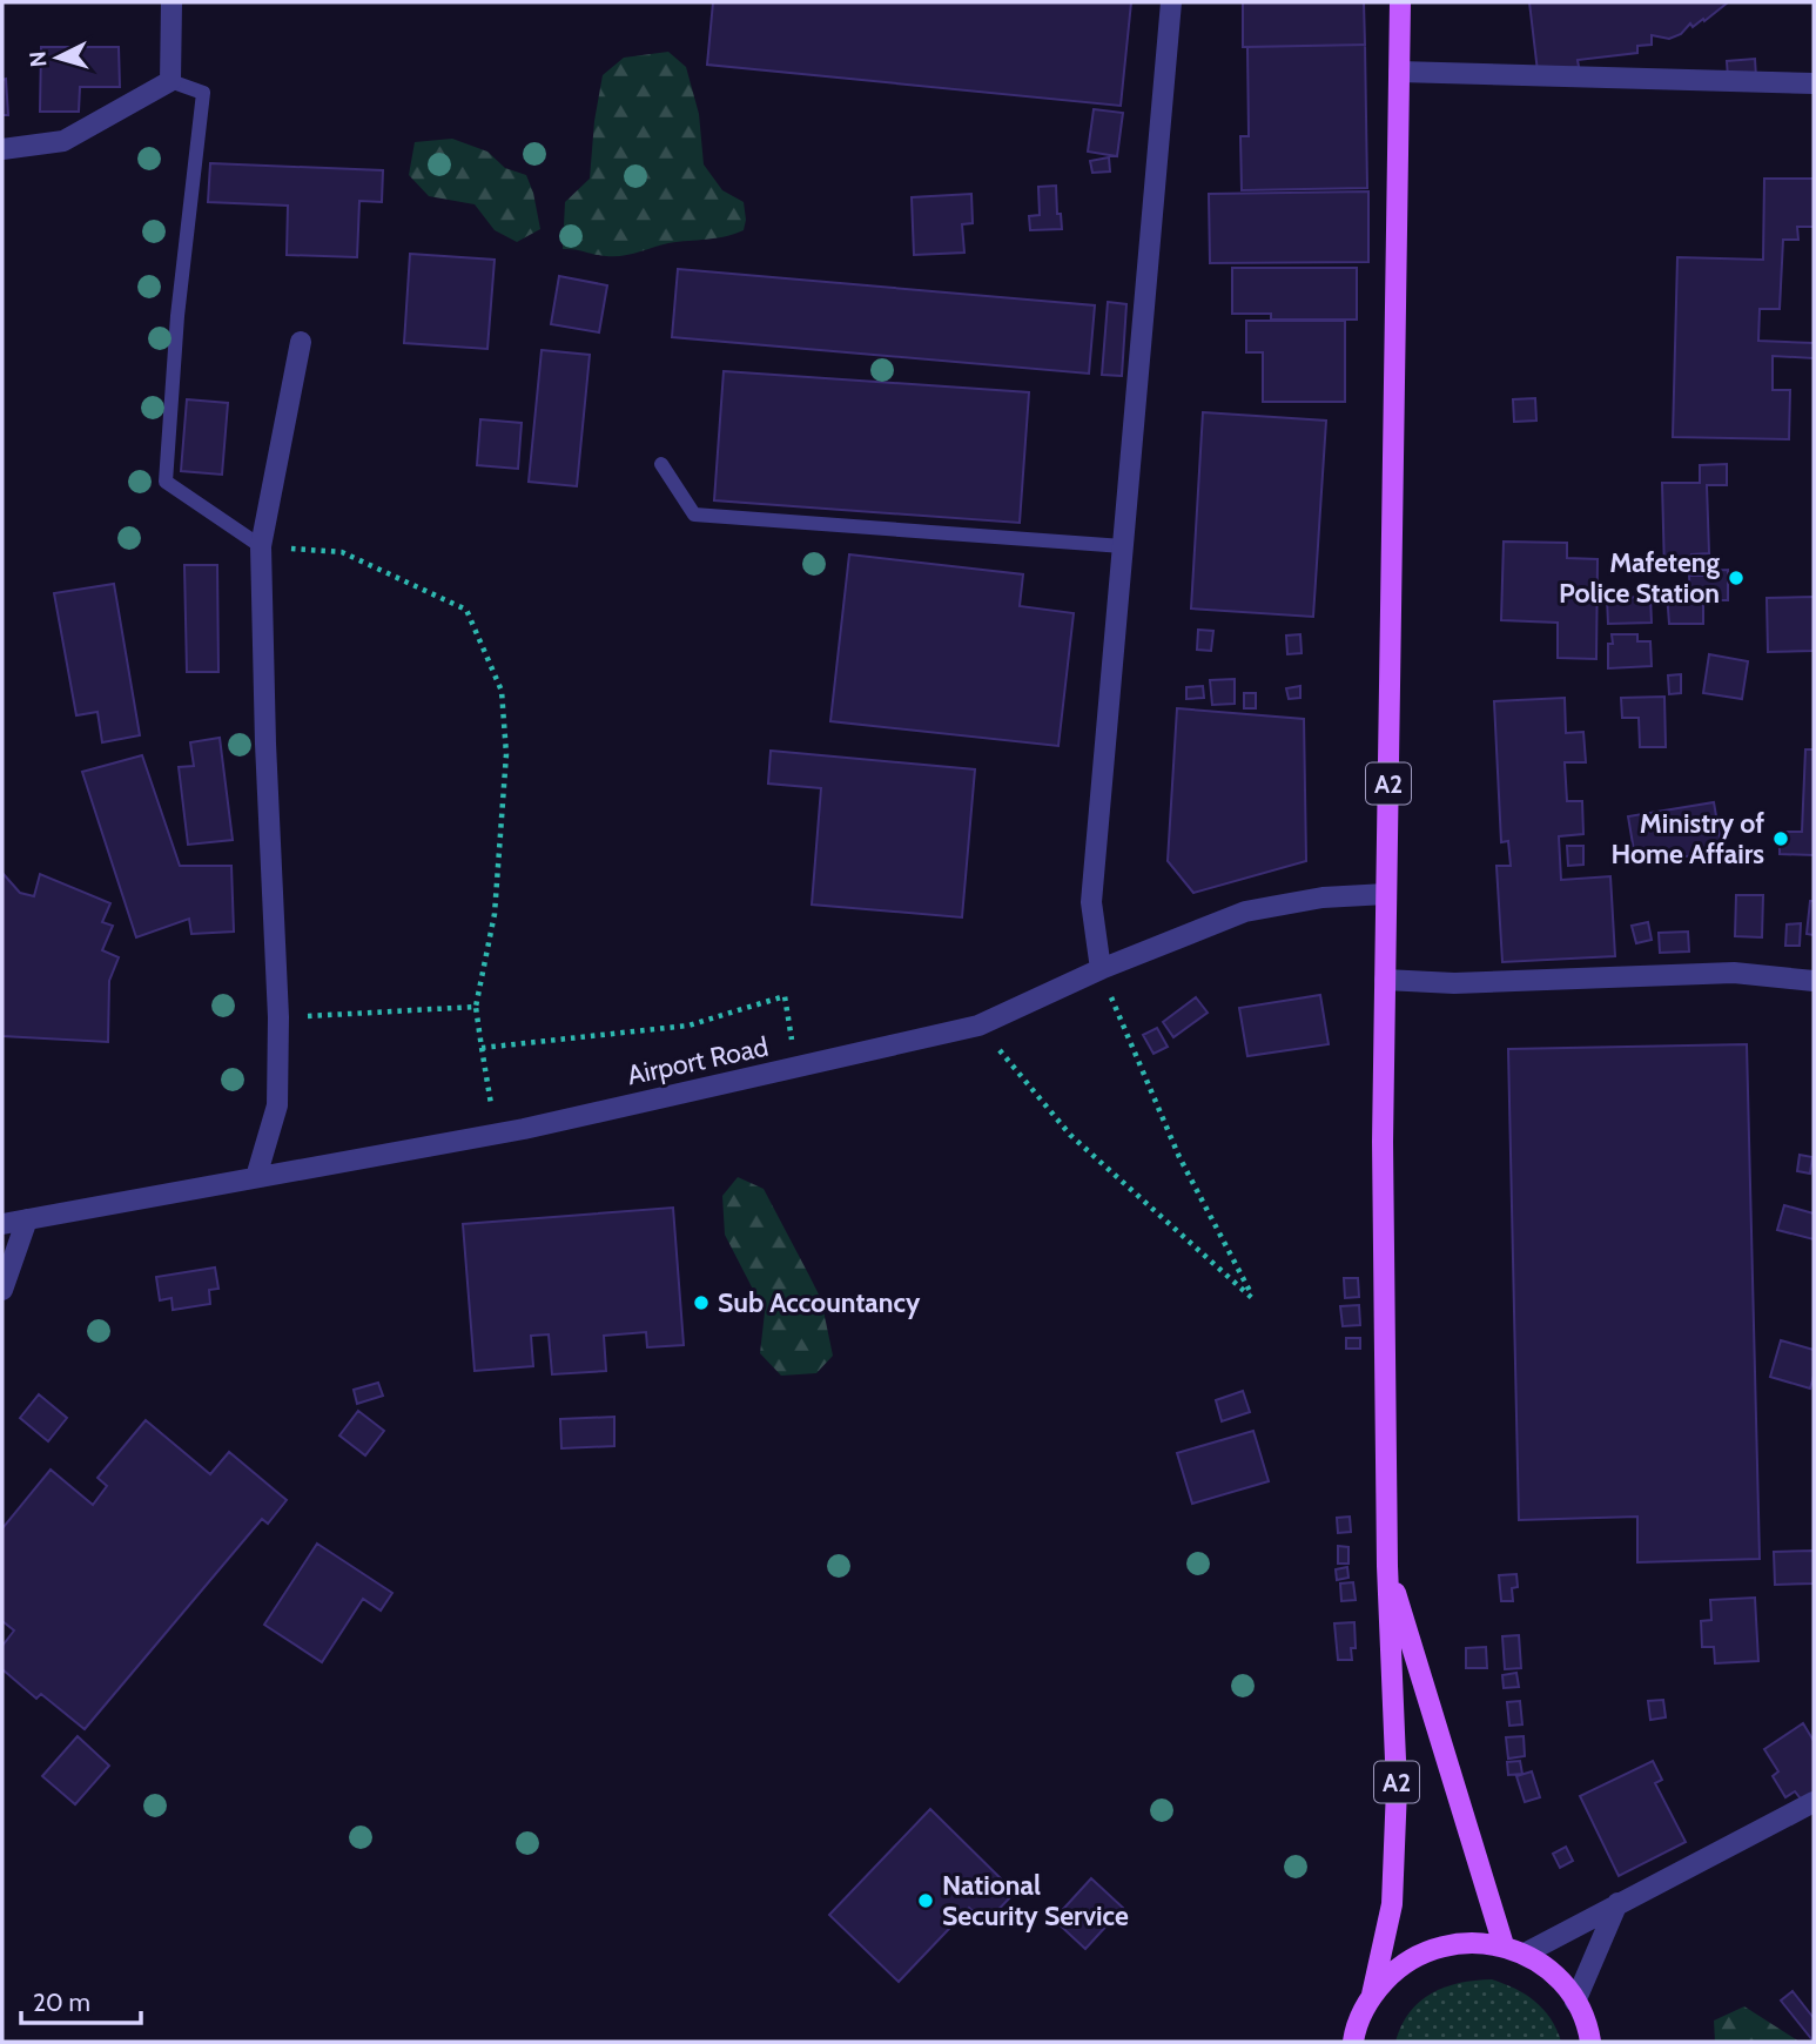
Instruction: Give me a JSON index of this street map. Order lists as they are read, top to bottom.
{
  "streets": {
    "main road": ["A2"],
    "street": ["Airport Road"]
  },
  "crossings": [
    ["A2", "Airport Road"]
  ],
  "places": [
    "Mafeteng Police Station",
    "Ministry of Home Affairs",
    "Sub Accountancy",
    "National Security Service"
  ],
  "scale_bar": "20 m",
  "north": "left"
}
